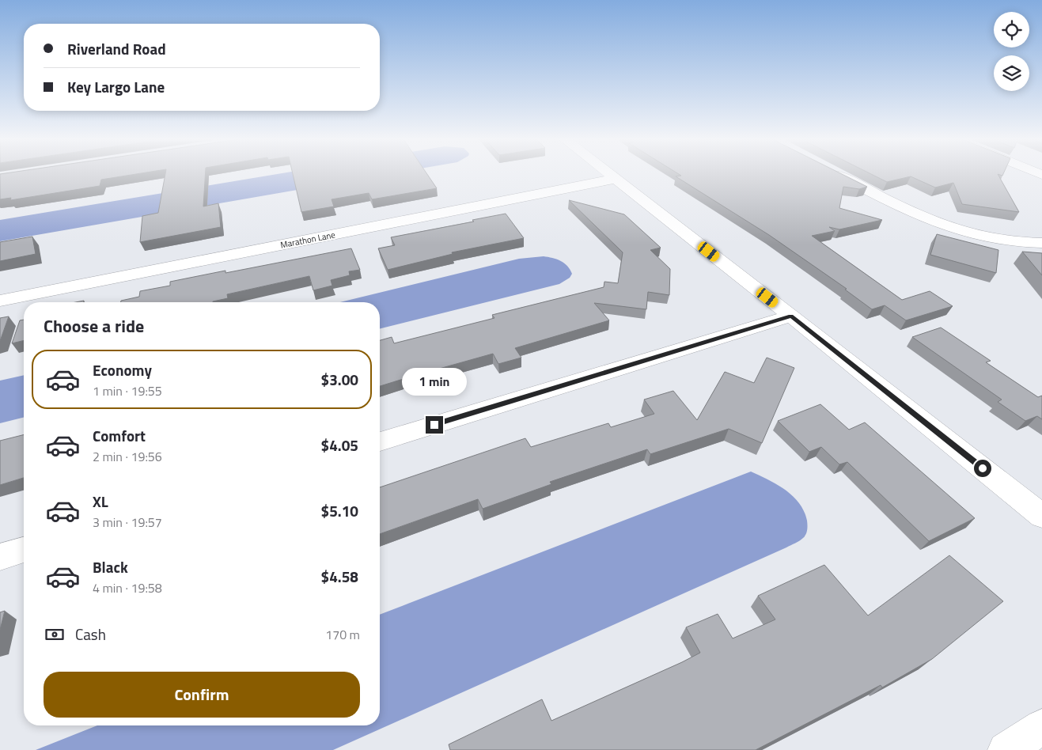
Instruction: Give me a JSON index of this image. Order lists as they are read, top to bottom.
{
  "streets": {
    "street": ["Marathon Lane"]
  },
  "page": {
    "banner": ["Riverland Road", "Key Largo Lane"],
    "heading": "Choose a ride",
    "list": [
      {
        "name": "Economy",
        "note": "1 min · 19:55",
        "value": "$3.00"
      },
      {
        "name": "Comfort",
        "note": "2 min · 19:56",
        "value": "$4.05"
      },
      {
        "name": "XL",
        "note": "3 min · 19:57",
        "value": "$5.10"
      },
      {
        "name": "Black",
        "note": "4 min · 19:58",
        "value": "$4.58"
      }
    ],
    "bubble": "1 min",
    "pay": ["Cash", "170 m"],
    "buttons": "Confirm"
  }
}
